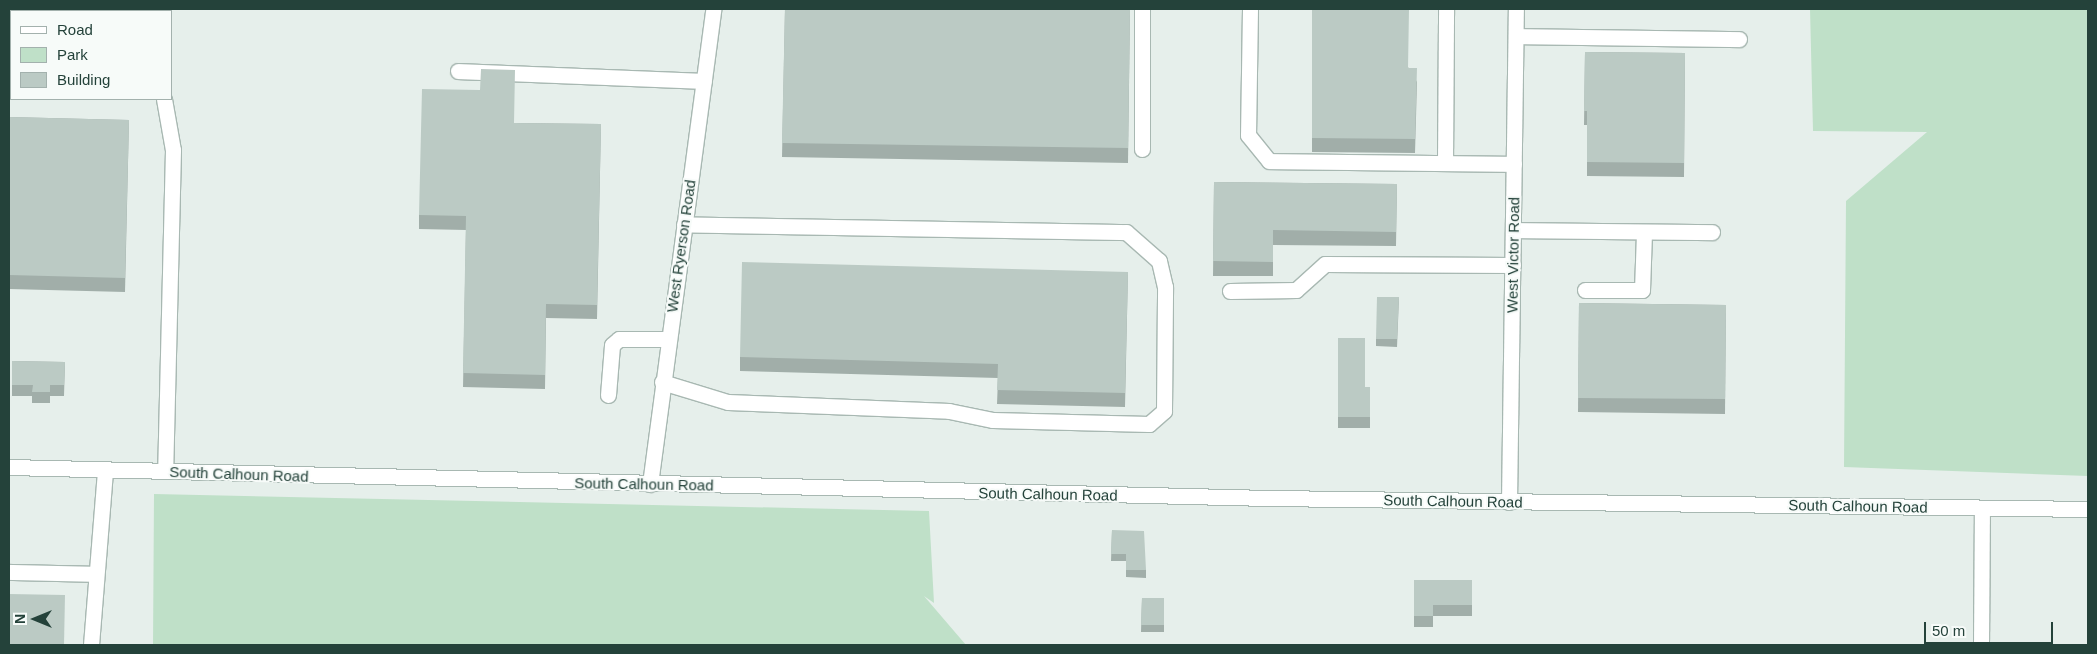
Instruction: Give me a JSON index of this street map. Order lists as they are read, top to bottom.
{
  "streets": {
    "street": ["West Ryerson Road", "West Victor Road", "South Calhoun Road"]
  },
  "crossings": [
    ["West Ryerson Road", "South Calhoun Road"],
    ["West Victor Road", "South Calhoun Road"]
  ],
  "legend": ["Road", "Park", "Building"],
  "scale_bar": "50 m",
  "north": "left"
}
